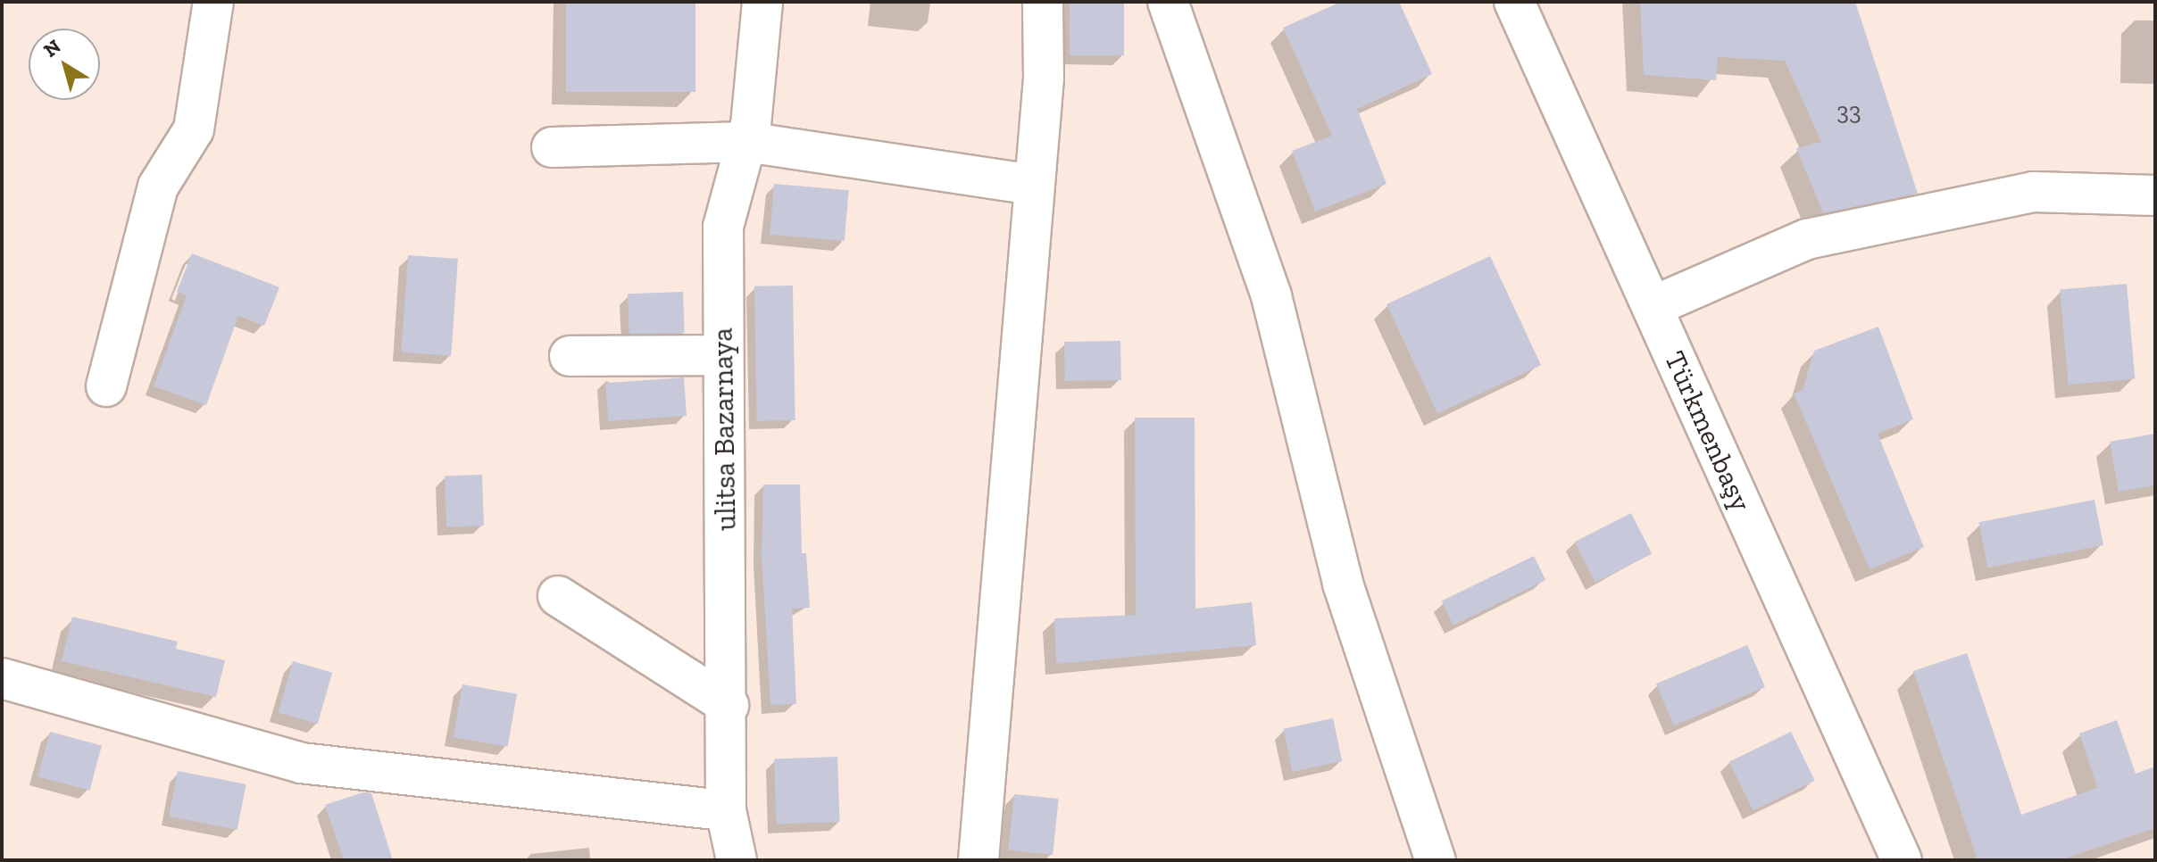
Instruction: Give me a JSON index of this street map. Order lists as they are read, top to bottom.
{
  "streets": {
    "street": ["ulitsa Bazarnaya", "Türkmenbaşy"]
  },
  "house_numbers": ["33"],
  "north": "top left"
}
